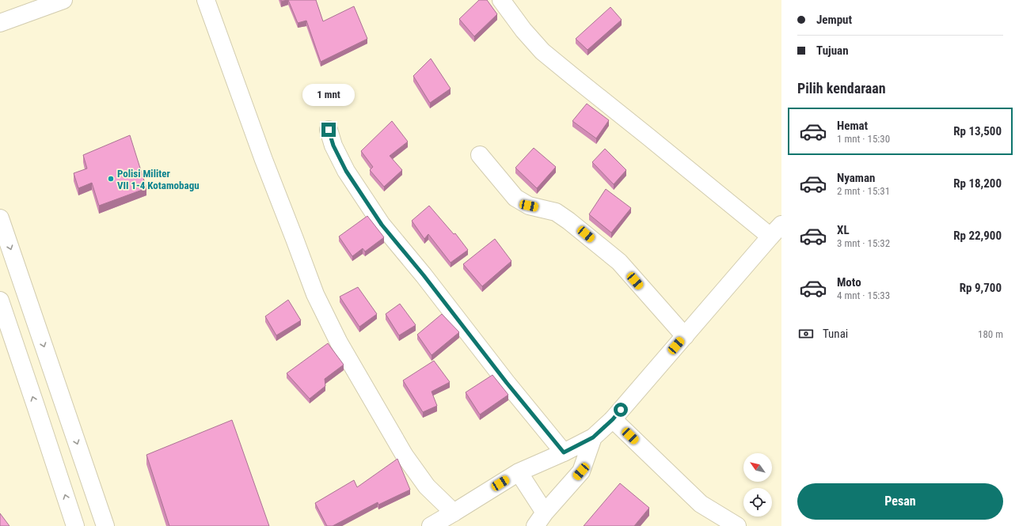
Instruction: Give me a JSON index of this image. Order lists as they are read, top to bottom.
{
  "places": ["Polisi Militer VII 1-4 Kotamobagu"],
  "north": "top left",
  "page": {
    "banner": ["Jemput", "Tujuan"],
    "heading": "Pilih kendaraan",
    "bubble": "1 mnt",
    "list": [
      {
        "name": "Hemat",
        "note": "1 mnt · 15:30",
        "value": "Rp 13,500"
      },
      {
        "name": "Nyaman",
        "note": "2 mnt · 15:31",
        "value": "Rp 18,200"
      },
      {
        "name": "XL",
        "note": "3 mnt · 15:32",
        "value": "Rp 22,900"
      },
      {
        "name": "Moto",
        "note": "4 mnt · 15:33",
        "value": "Rp 9,700"
      }
    ],
    "pay": ["Tunai", "180 m"],
    "buttons": "Pesan"
  }
}
